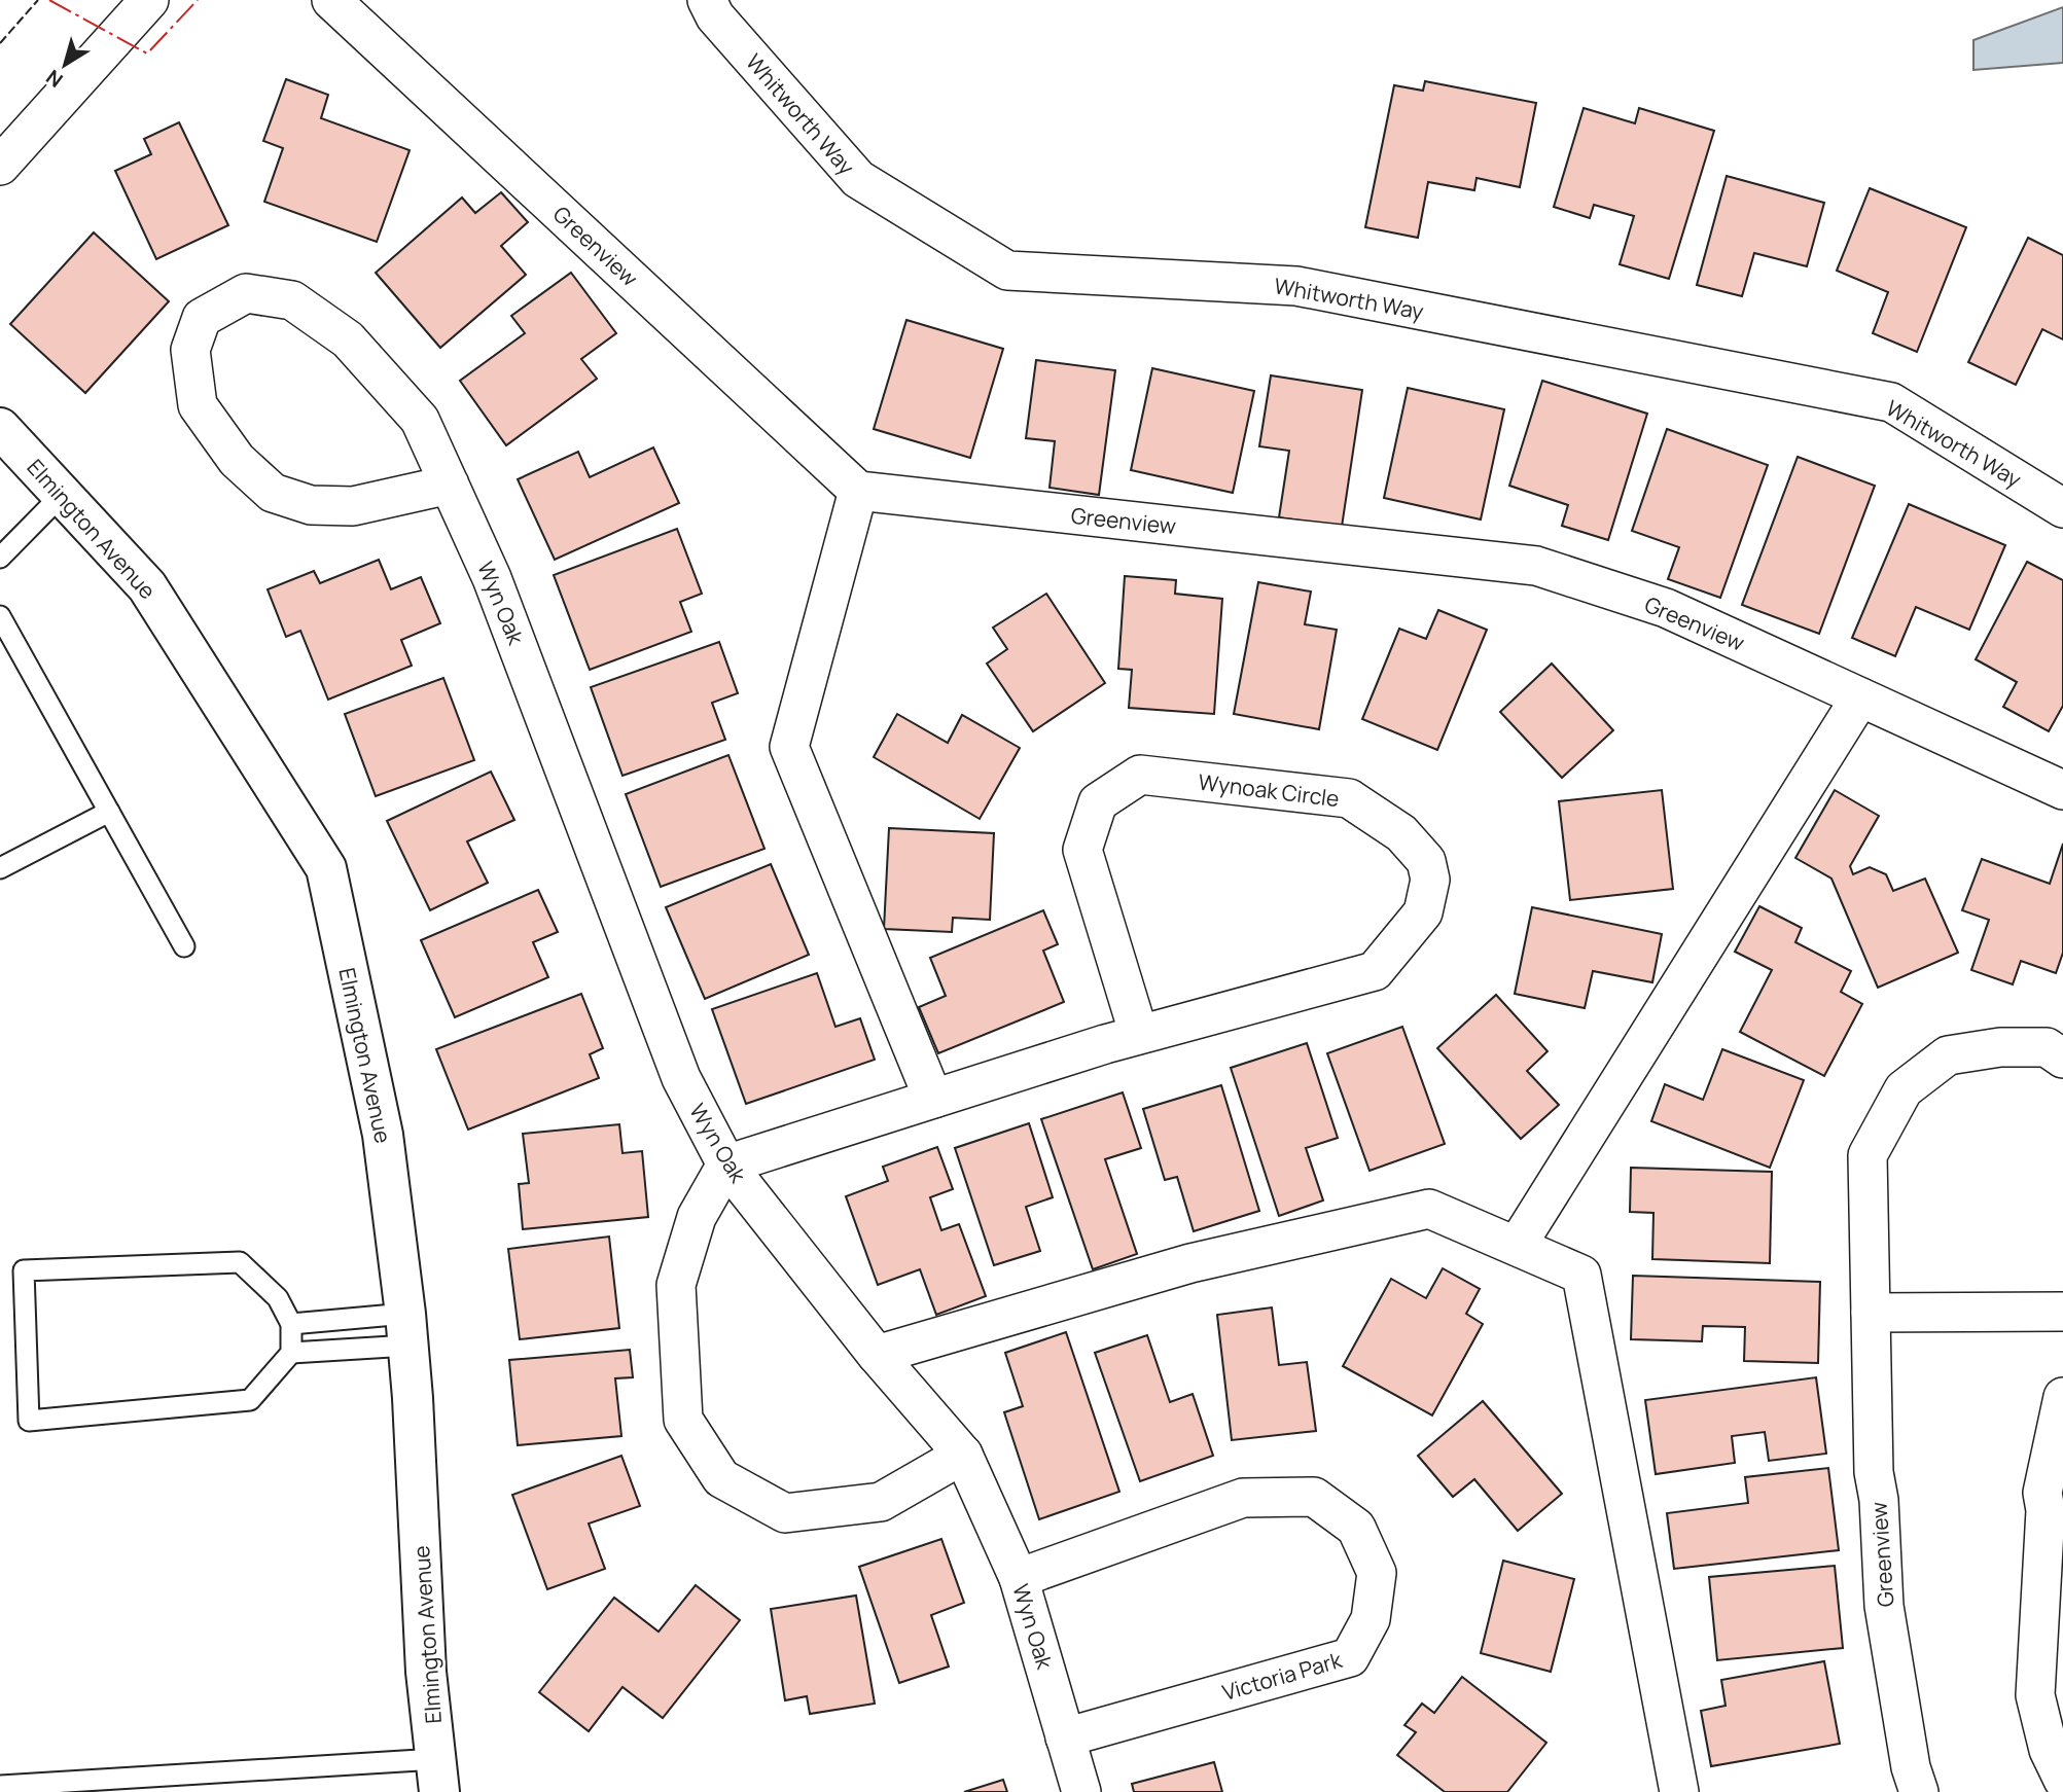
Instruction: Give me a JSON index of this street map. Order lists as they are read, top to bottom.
{
  "streets": {
    "street": [
      "Whitworth Way",
      "Greenview",
      "Elmington Avenue",
      "Wyn Oak",
      "Wynoak Circle",
      "Victoria Park"
    ]
  },
  "crossings": [
    ["Wyn Oak", "Wynoak Circle"],
    ["Wyn Oak", "Victoria Park"]
  ],
  "north": "bottom left"
}
